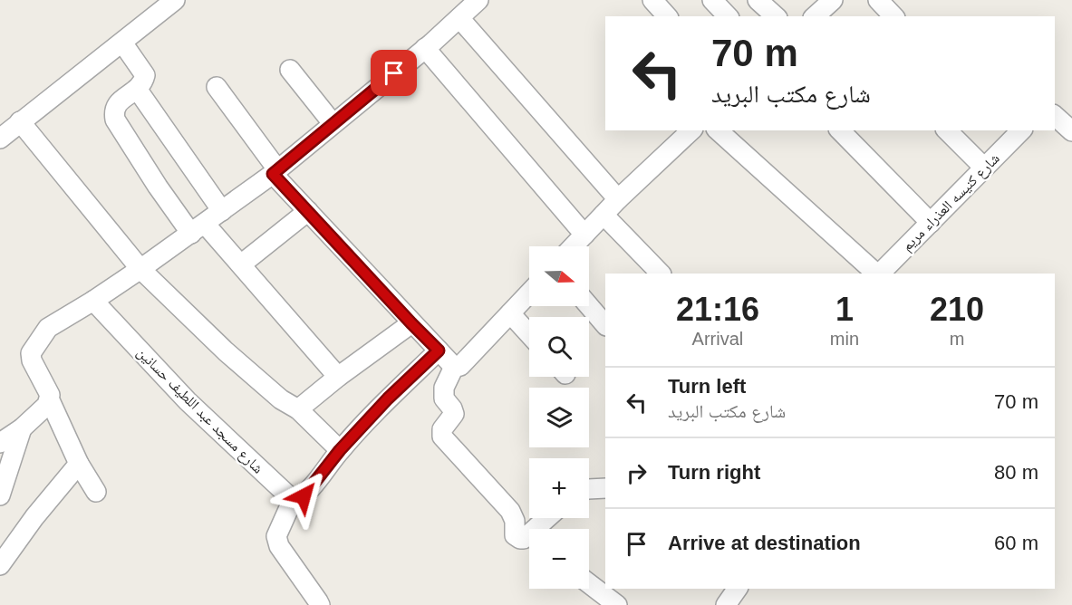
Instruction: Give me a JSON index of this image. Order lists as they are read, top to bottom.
{
  "streets": {
    "street": ["شارع كنيسه العذراء مريم", "شارع مسجد عبد اللطيف حسانين"]
  },
  "north": "right",
  "page": {
    "turn": ["70 m", "شارع مكتب البريد"],
    "map_buttons": ["+", "−"],
    "eta": [
      "21:16",
      "Arrival",
      "1",
      "min",
      "210",
      "m"
    ],
    "list": [
      {
        "name": "Turn left",
        "note": "شارع مكتب البريد",
        "value": "70 m"
      },
      {
        "name": "Turn right",
        "value": "80 m"
      },
      {
        "name": "Arrive at destination",
        "value": "60 m"
      }
    ]
  }
}
